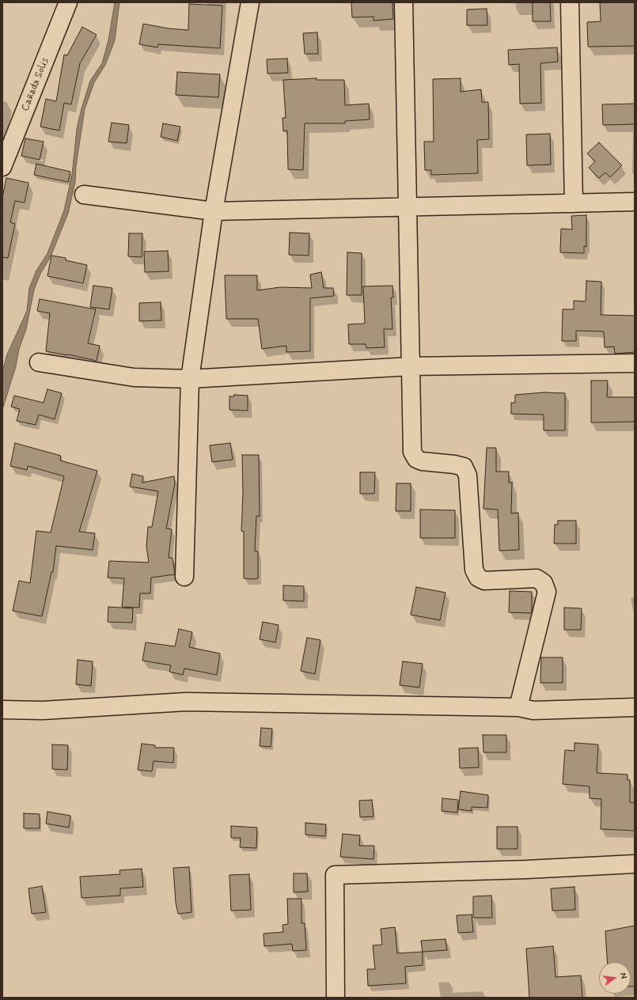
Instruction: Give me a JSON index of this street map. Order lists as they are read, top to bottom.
{
  "streets": {
    "street": ["Cañada Solis"]
  },
  "north": "right"
}
